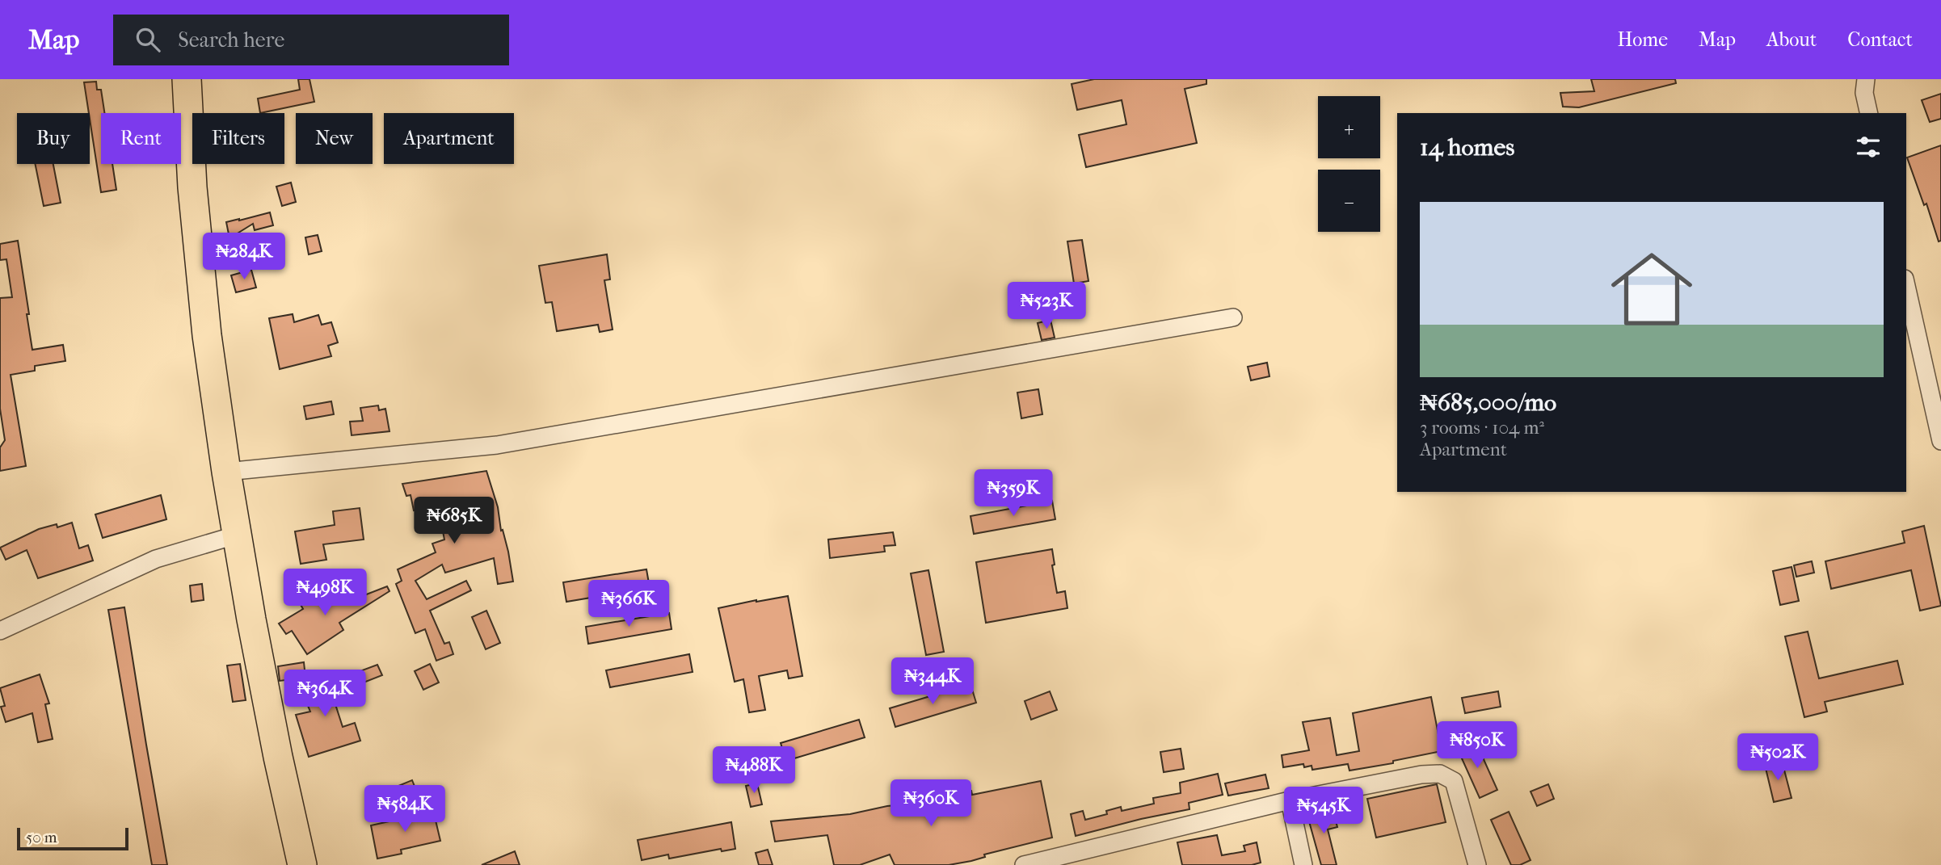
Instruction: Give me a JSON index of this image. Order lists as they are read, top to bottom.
{
  "scale_bar": "50 m",
  "page": {
    "header": "Map",
    "search": "Search here",
    "nav": [
      "Home",
      "Map",
      "About",
      "Contact"
    ],
    "map_buttons": ["+", "−"],
    "chip": [
      "Buy",
      "Rent",
      "Filters",
      "New",
      "Apartment"
    ],
    "heading": "14 homes",
    "list": [
      {
        "name": "₦685,000/mo",
        "note": "3 rooms · 104 m² · Apartment"
      }
    ],
    "price": [
      "₦284K",
      "₦523K",
      "₦359K",
      "₦685K",
      "₦498K",
      "₦366K",
      "₦344K",
      "₦364K",
      "₦850K",
      "₦502K",
      "₦488K",
      "₦360K",
      "₦584K",
      "₦545K"
    ],
    "scale": "50 m"
  }
}
